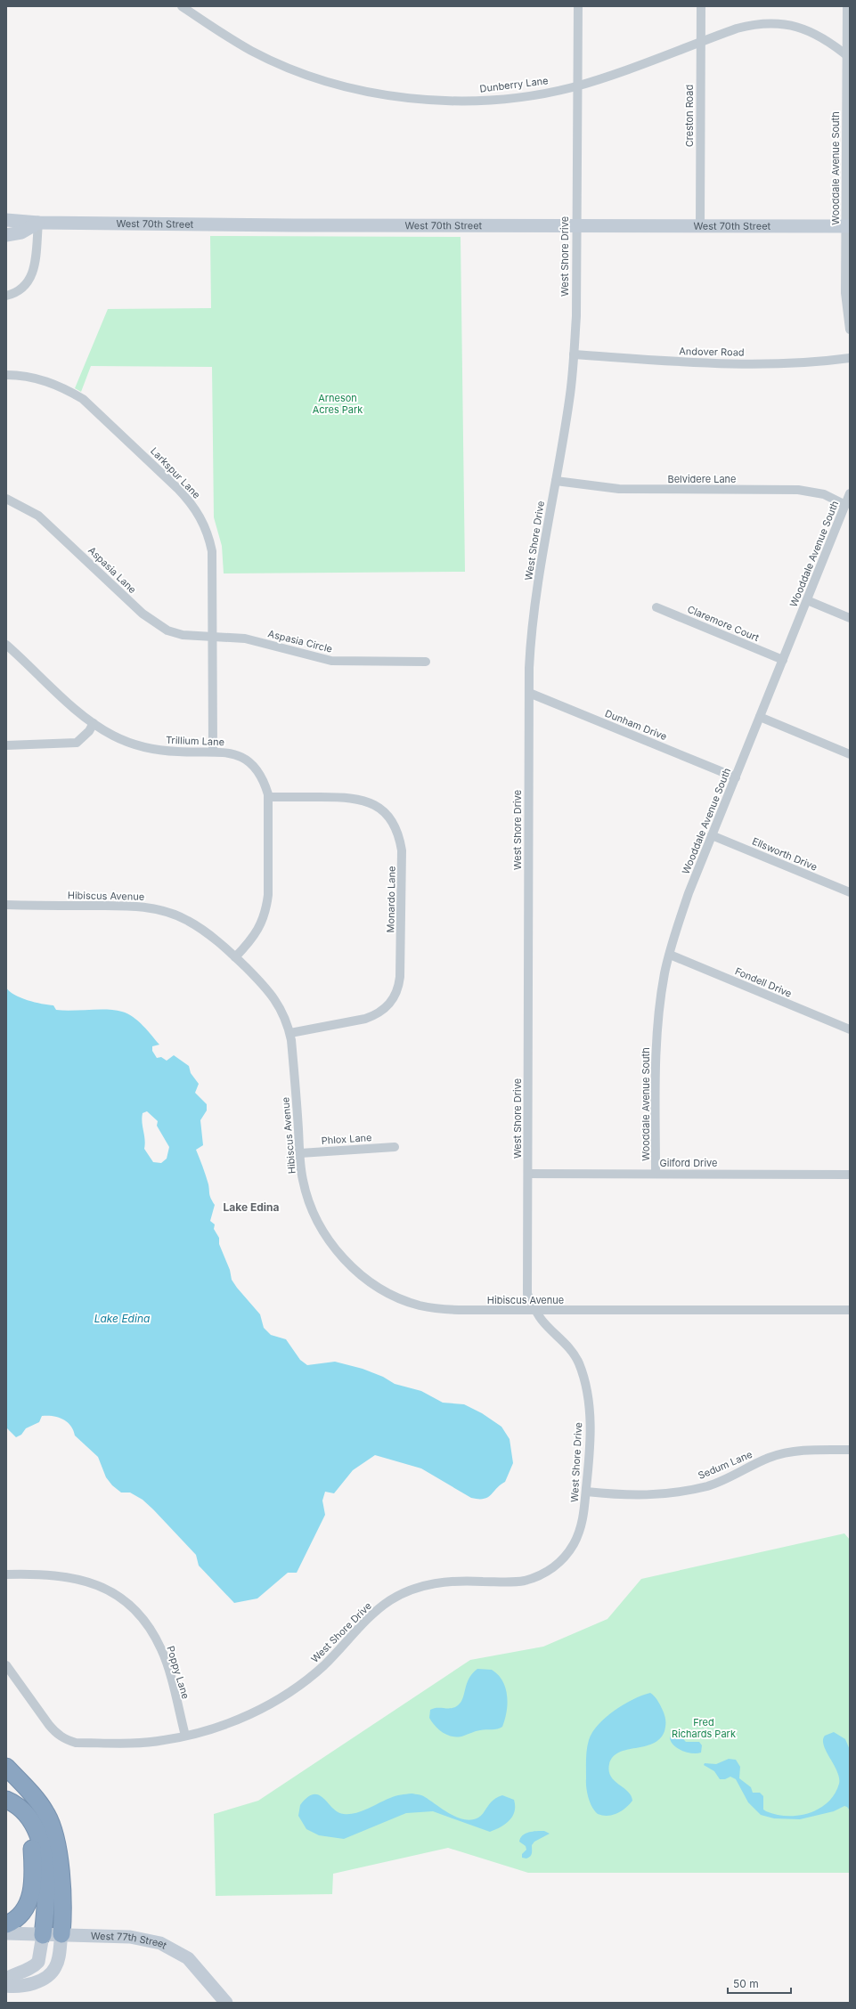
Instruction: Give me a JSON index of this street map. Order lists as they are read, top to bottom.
{
  "streets": {
    "street": [
      "Dunberry Lane",
      "Creston Road",
      "Wooddale Avenue South",
      "West 70th Street",
      "West Shore Drive",
      "Andover Road",
      "Larkspur Lane",
      "Belvidere Lane",
      "Aspasia Lane",
      "Claremore Court",
      "Aspasia Circle",
      "Dunham Drive",
      "Trillium Lane",
      "Ellsworth Drive",
      "Hibiscus Avenue",
      "Monardo Lane",
      "Fondell Drive",
      "Phlox Lane",
      "Gilford Drive",
      "Sedum Lane",
      "Poppy Lane",
      "West 77th Street"
    ]
  },
  "crossings": [
    ["Dunberry Lane", "Creston Road"],
    ["Dunberry Lane", "Wooddale Avenue South"],
    ["Dunberry Lane", "West Shore Drive"],
    ["Creston Road", "West 70th Street"],
    ["Wooddale Avenue South", "West 70th Street"],
    ["Wooddale Avenue South", "Belvidere Lane"],
    ["Wooddale Avenue South", "Claremore Court"],
    ["Wooddale Avenue South", "Dunham Drive"],
    ["Wooddale Avenue South", "Ellsworth Drive"],
    ["Wooddale Avenue South", "Fondell Drive"],
    ["Wooddale Avenue South", "Gilford Drive"],
    ["West 70th Street", "West Shore Drive"],
    ["West Shore Drive", "Andover Road"],
    ["West Shore Drive", "Belvidere Lane"],
    ["West Shore Drive", "Dunham Drive"],
    ["West Shore Drive", "Hibiscus Avenue"],
    ["West Shore Drive", "Gilford Drive"],
    ["West Shore Drive", "Sedum Lane"],
    ["West Shore Drive", "Poppy Lane"],
    ["Larkspur Lane", "Aspasia Lane"],
    ["Larkspur Lane", "Aspasia Circle"],
    ["Larkspur Lane", "Trillium Lane"],
    ["Aspasia Lane", "Aspasia Circle"],
    ["Trillium Lane", "Hibiscus Avenue"],
    ["Trillium Lane", "Monardo Lane"],
    ["Hibiscus Avenue", "Monardo Lane"],
    ["Hibiscus Avenue", "Phlox Lane"]
  ],
  "districts": ["Lake Edina"],
  "water": ["Lake Edina"],
  "parks": ["Arneson Acres Park", "Fred Richards Park"],
  "scale_bar": "50 m"
}
